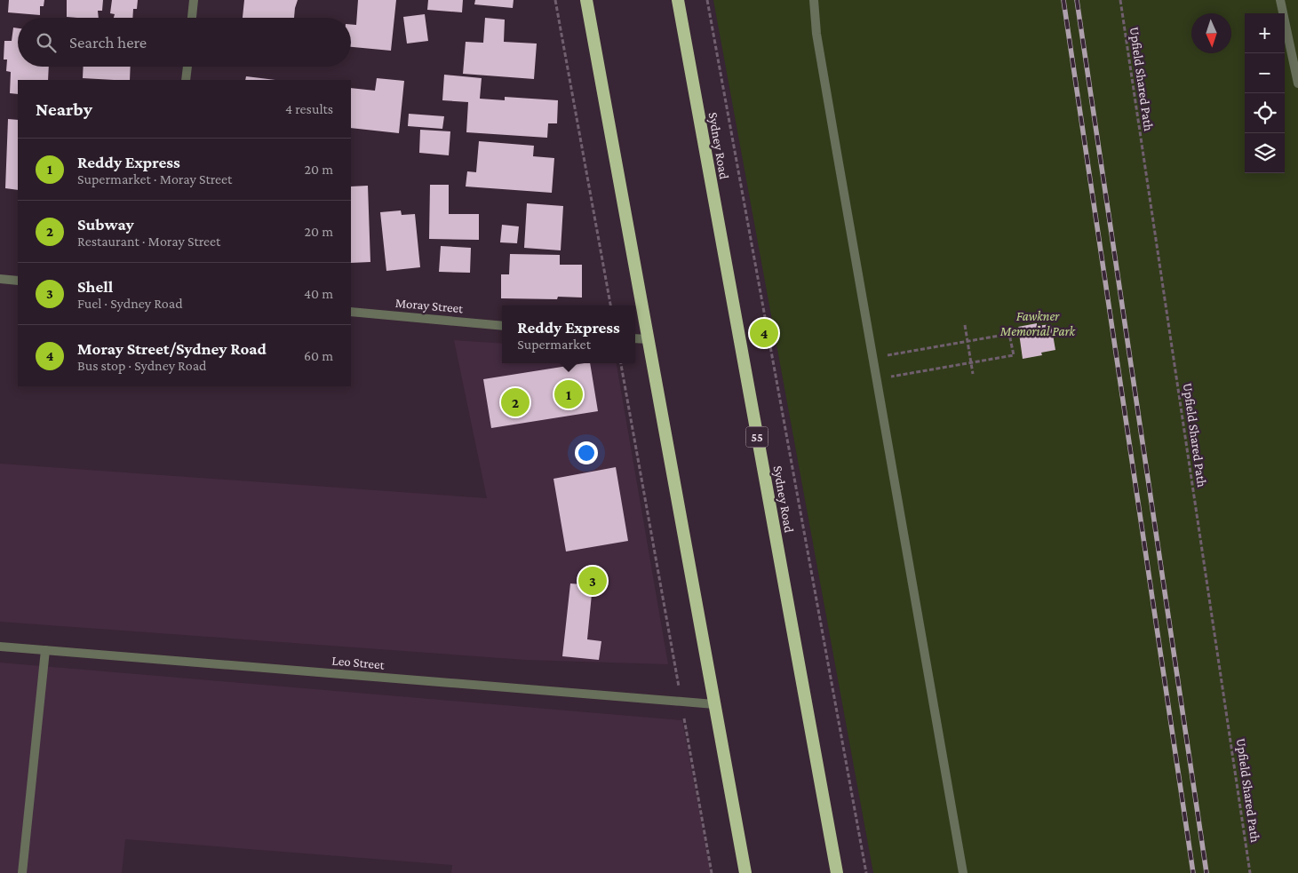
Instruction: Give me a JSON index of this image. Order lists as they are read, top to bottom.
{
  "streets": {
    "highway": ["Sydney Road", "55"],
    "street": ["Moray Street", "Leo Street"],
    "path": ["Upfield Shared Path"]
  },
  "parks": ["Fawkner Memorial Park"],
  "north": "bottom",
  "page": {
    "map_buttons": ["+", "−"],
    "search": "Search here",
    "heading": ["Nearby", "4 results"],
    "list": [
      {
        "mark": "1",
        "name": "Reddy Express",
        "note": "Supermarket · Moray Street",
        "value": "20 m"
      },
      {
        "mark": "2",
        "name": "Subway",
        "note": "Restaurant · Moray Street",
        "value": "20 m"
      },
      {
        "mark": "3",
        "name": "Shell",
        "note": "Fuel · Sydney Road",
        "value": "40 m"
      },
      {
        "mark": "4",
        "name": "Moray Street/Sydney Road",
        "note": "Bus stop · Sydney Road",
        "value": "60 m"
      }
    ],
    "popup": ["Reddy Express", "Supermarket"],
    "pins": [
      "4",
      "1",
      "2",
      "3"
    ]
  }
}
